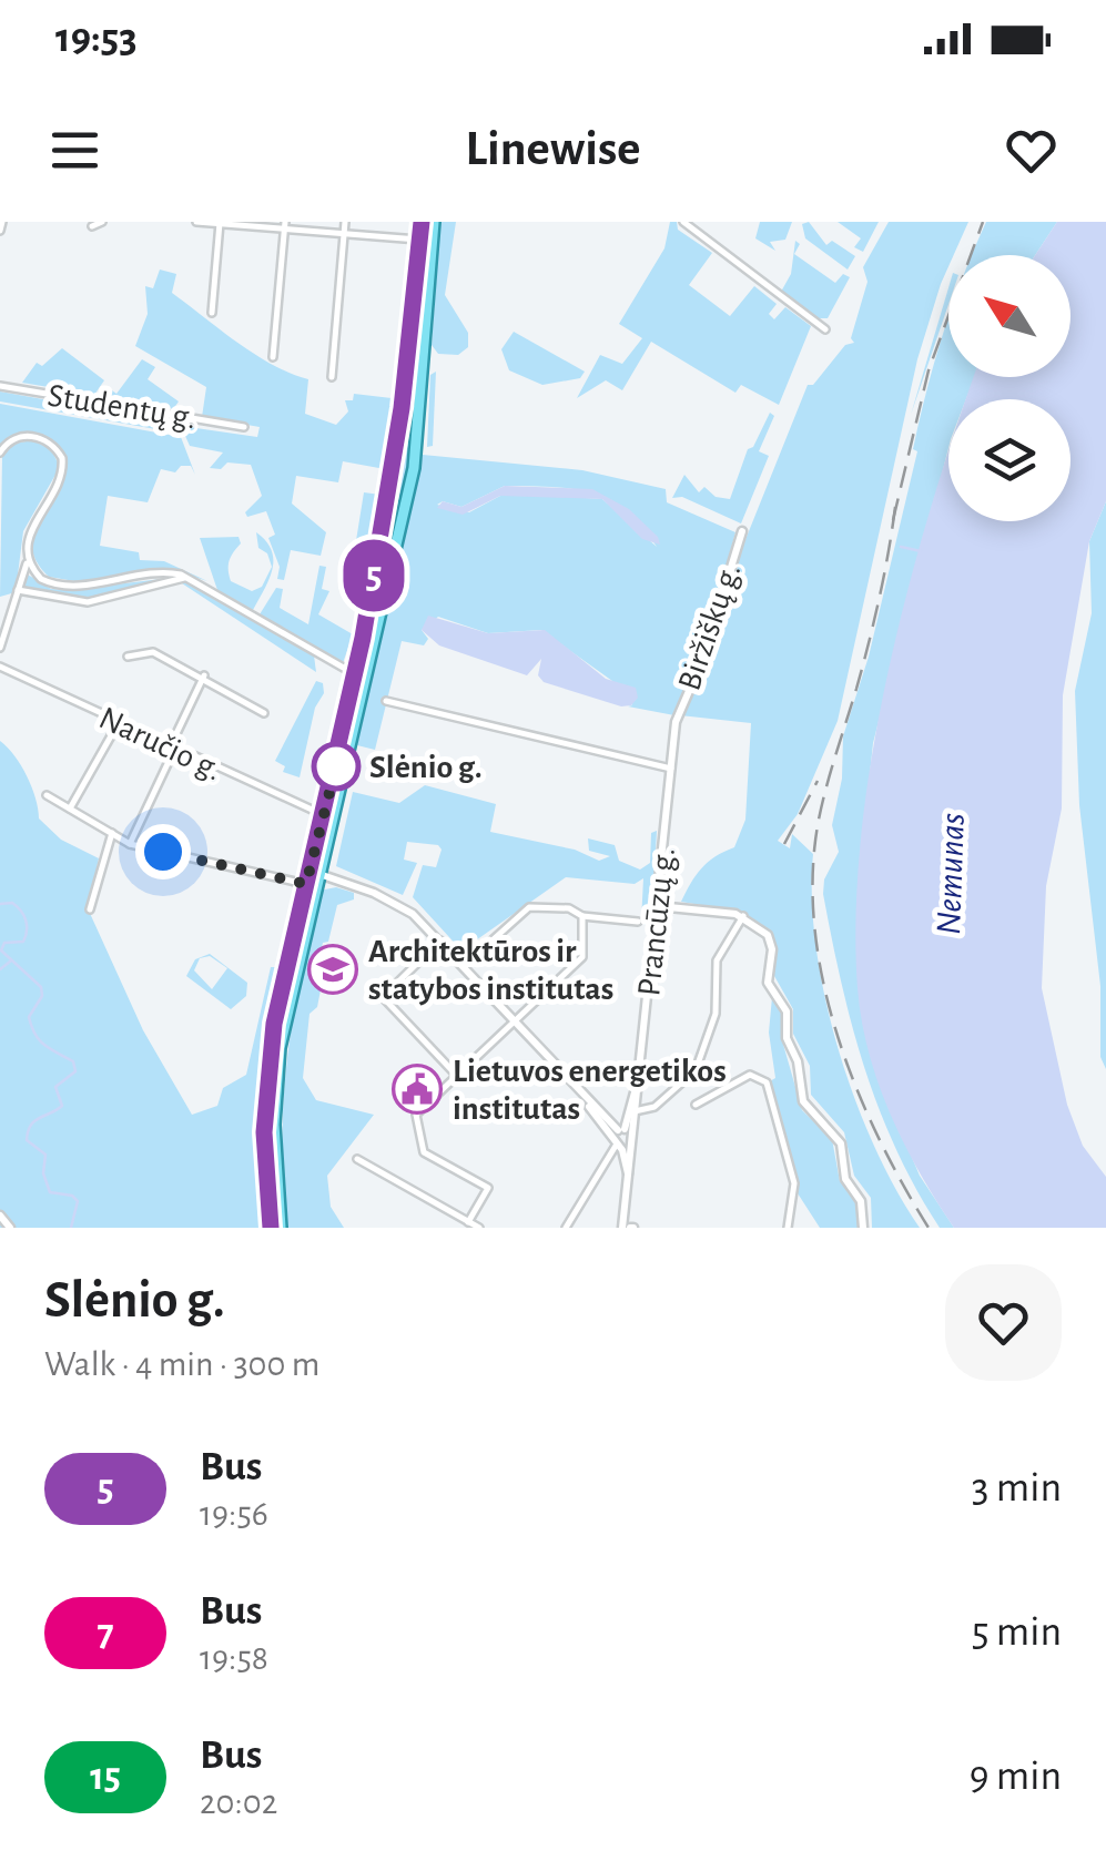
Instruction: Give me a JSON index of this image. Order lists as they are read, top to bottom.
{
  "streets": {
    "street": [
      "Studentų g.",
      "Biržiškų g.",
      "Naručio g.",
      "Prancūzų g."
    ]
  },
  "crossings": [
    ["Biržiškų g.", "Prancūzų g."]
  ],
  "water": ["Nemunas"],
  "places": {
    "other": ["Slėnio g."],
    "school or university": ["Architektūros ir statybos institutas"],
    "public building": ["Lietuvos energetikos institutas"]
  },
  "lines": ["bus line 5"],
  "north": "top left",
  "page": {
    "status": "19:53",
    "header": "Linewise",
    "on_map": "5",
    "heading": ["Slėnio g.", "Walk · 4 min · 300 m"],
    "list": [
      {
        "mark": "5",
        "name": "Bus",
        "note": "19:56",
        "value": "3 min"
      },
      {
        "mark": "7",
        "name": "Bus",
        "note": "19:58",
        "value": "5 min"
      },
      {
        "mark": "15",
        "name": "Bus",
        "note": "20:02",
        "value": "9 min"
      }
    ]
  }
}
